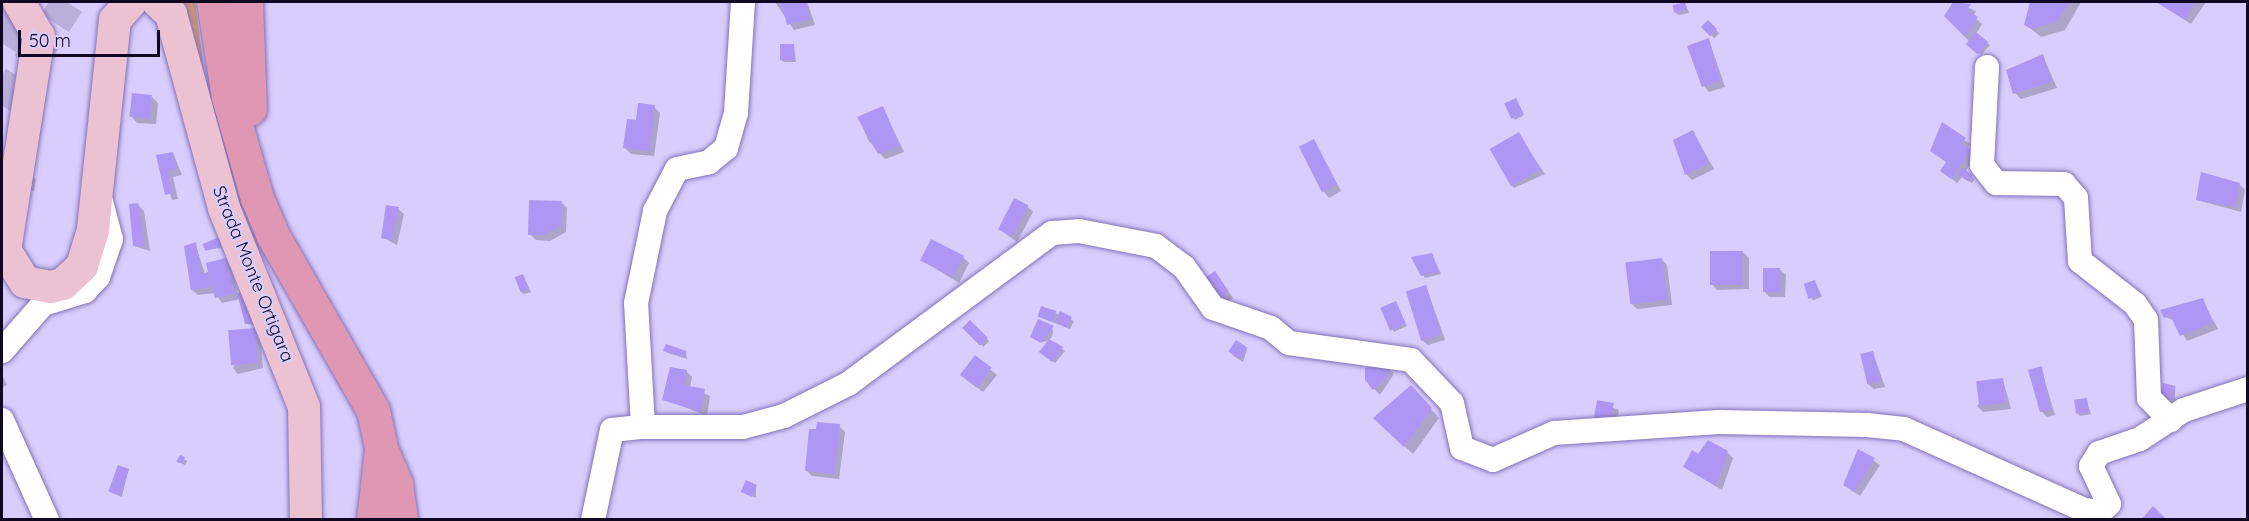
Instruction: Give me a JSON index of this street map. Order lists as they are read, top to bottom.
{
  "streets": {
    "main road": ["Strada Monte Ortigara"]
  },
  "scale_bar": "50 m"
}
